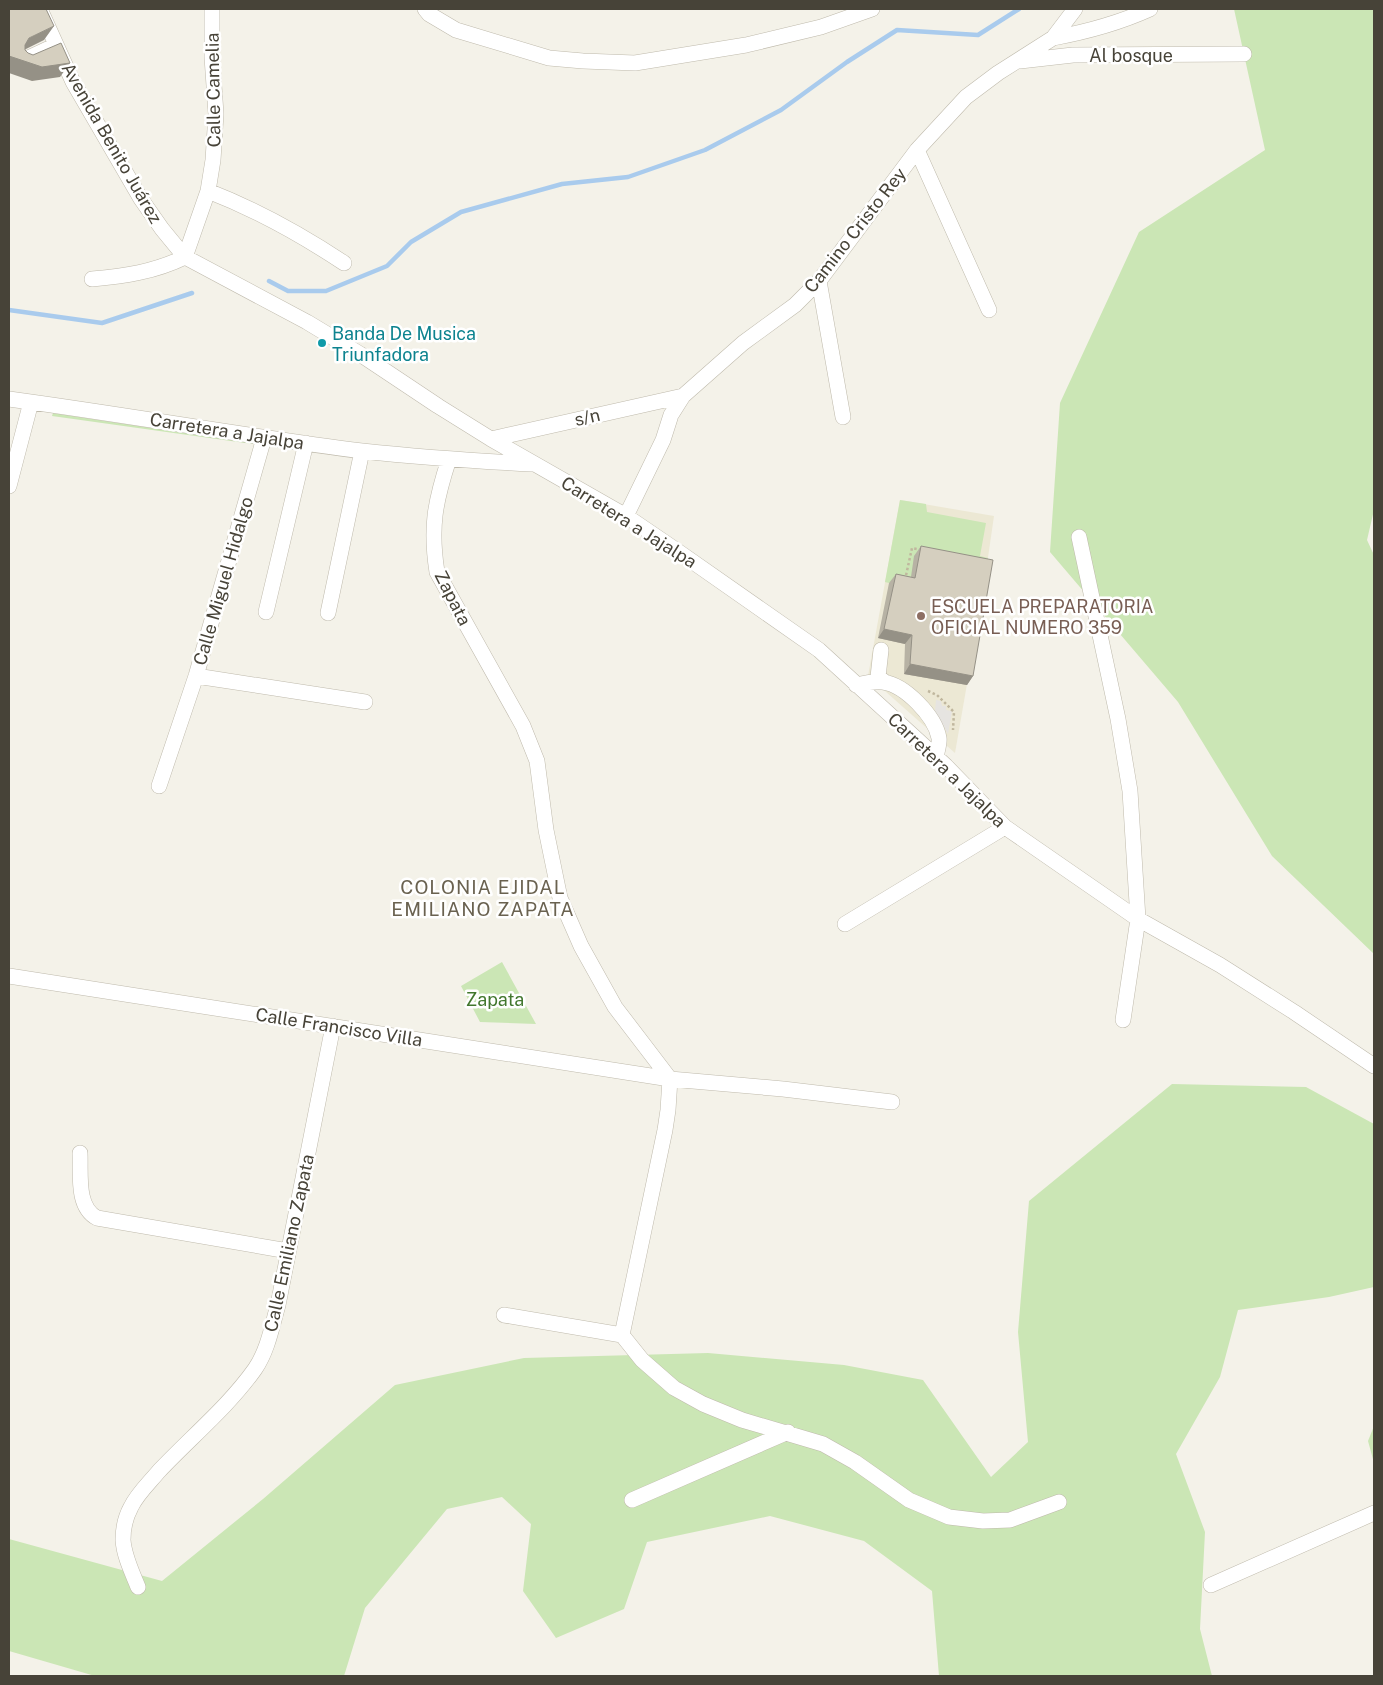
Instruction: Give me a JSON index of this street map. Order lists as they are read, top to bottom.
{
  "streets": {
    "street": [
      "Al bosque",
      "Calle Camelia",
      "Avenida Benito Juárez",
      "Camino Cristo Rey",
      "s/n",
      "Carretera a Jajalpa",
      "Calle Miguel Hidalgo",
      "Zapata",
      "Calle Francisco Villa",
      "Calle Emiliano Zapata"
    ]
  },
  "crossings": [
    ["Al bosque", "Camino Cristo Rey"],
    ["Calle Camelia", "Avenida Benito Juárez"],
    ["Avenida Benito Juárez", "s/n"],
    ["Avenida Benito Juárez", "Carretera a Jajalpa"],
    ["Camino Cristo Rey", "s/n"],
    ["Camino Cristo Rey", "Carretera a Jajalpa"],
    ["Carretera a Jajalpa", "Calle Miguel Hidalgo"],
    ["Carretera a Jajalpa", "Zapata"],
    ["Zapata", "Calle Francisco Villa"],
    ["Calle Francisco Villa", "Calle Emiliano Zapata"]
  ],
  "districts": ["COLONIA EJIDAL EMILIANO ZAPATA"],
  "parks": ["Zapata"],
  "places": ["Banda De Musica Triunfadora", "ESCUELA PREPARATORIA OFICIAL NUMERO 359"]
}
